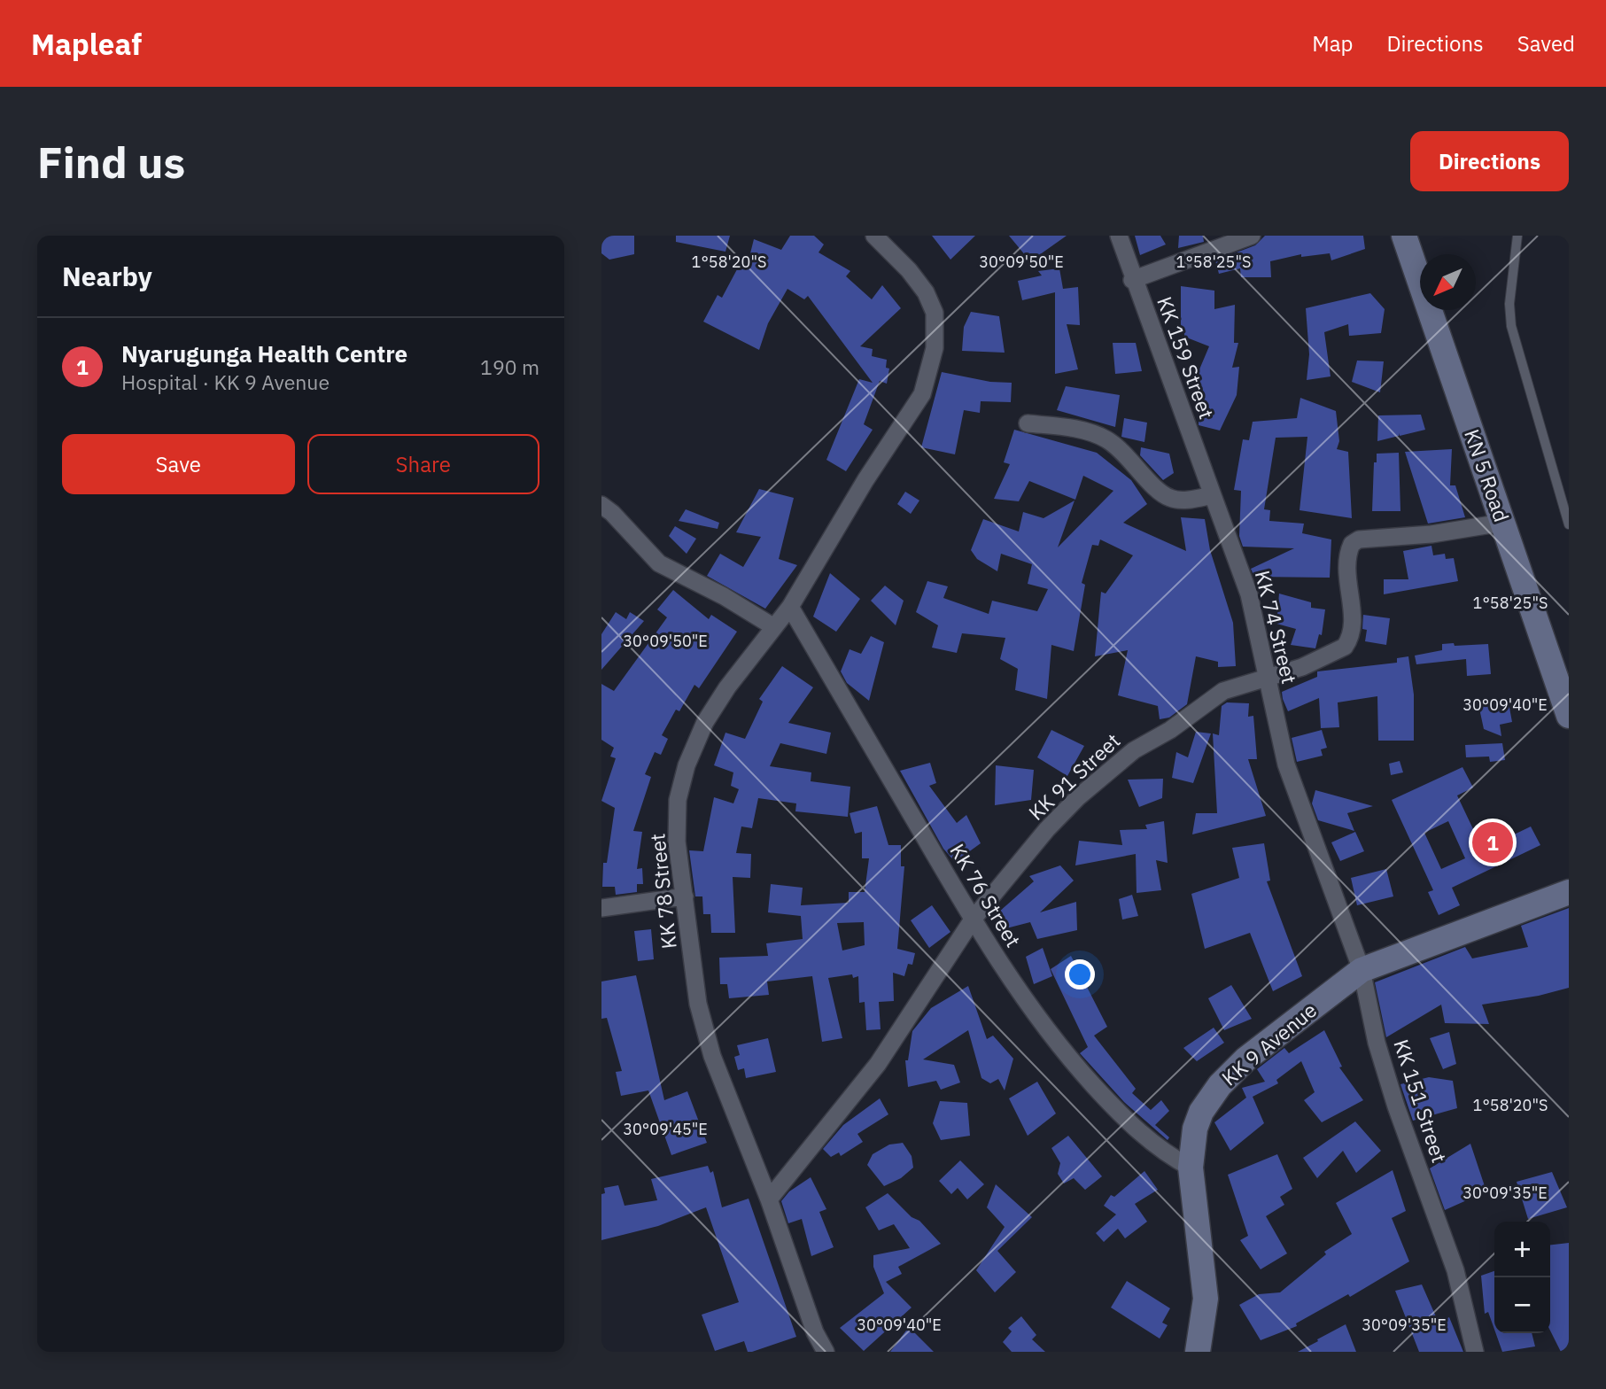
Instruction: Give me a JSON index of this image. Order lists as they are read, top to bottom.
{
  "streets": {
    "main road": ["KN 5 Road", "KK 9 Avenue"],
    "street": [
      "KK 159 Street",
      "KK 74 Street",
      "KK 91 Street",
      "KK 78 Street",
      "KK 76 Street",
      "KK 151 Street"
    ]
  },
  "crossings": [
    ["KK 159 Street", "KK 74 Street"],
    ["KN 5 Road", "KK 91 Street"],
    ["KK 74 Street", "KK 91 Street"],
    ["KK 74 Street", "KK 9 Avenue"],
    ["KK 74 Street", "KK 151 Street"],
    ["KK 91 Street", "KK 78 Street"],
    ["KK 91 Street", "KK 76 Street"],
    ["KK 78 Street", "KK 76 Street"],
    ["KK 76 Street", "KK 9 Avenue"],
    ["KK 9 Avenue", "KK 151 Street"]
  ],
  "north": "bottom left",
  "page": {
    "header": "Mapleaf",
    "nav": ["Map", "Directions", "Saved"],
    "buttons": [
      "Directions",
      ["Save", "Share"]
    ],
    "title": "Find us",
    "heading": "Nearby",
    "list": [
      {
        "mark": "1",
        "name": "Nyarugunga Health Centre",
        "note": "Hospital · KK 9 Avenue",
        "value": "190 m"
      }
    ],
    "pins": "1",
    "map_buttons": ["+", "−"]
  },
  "coordinates": [
    "30°09'50\"E",
    "1°58'20\"S",
    "1°58'25\"S",
    "30°09'40\"E",
    "30°09'45\"E",
    "30°09'35\"E"
  ]
}
